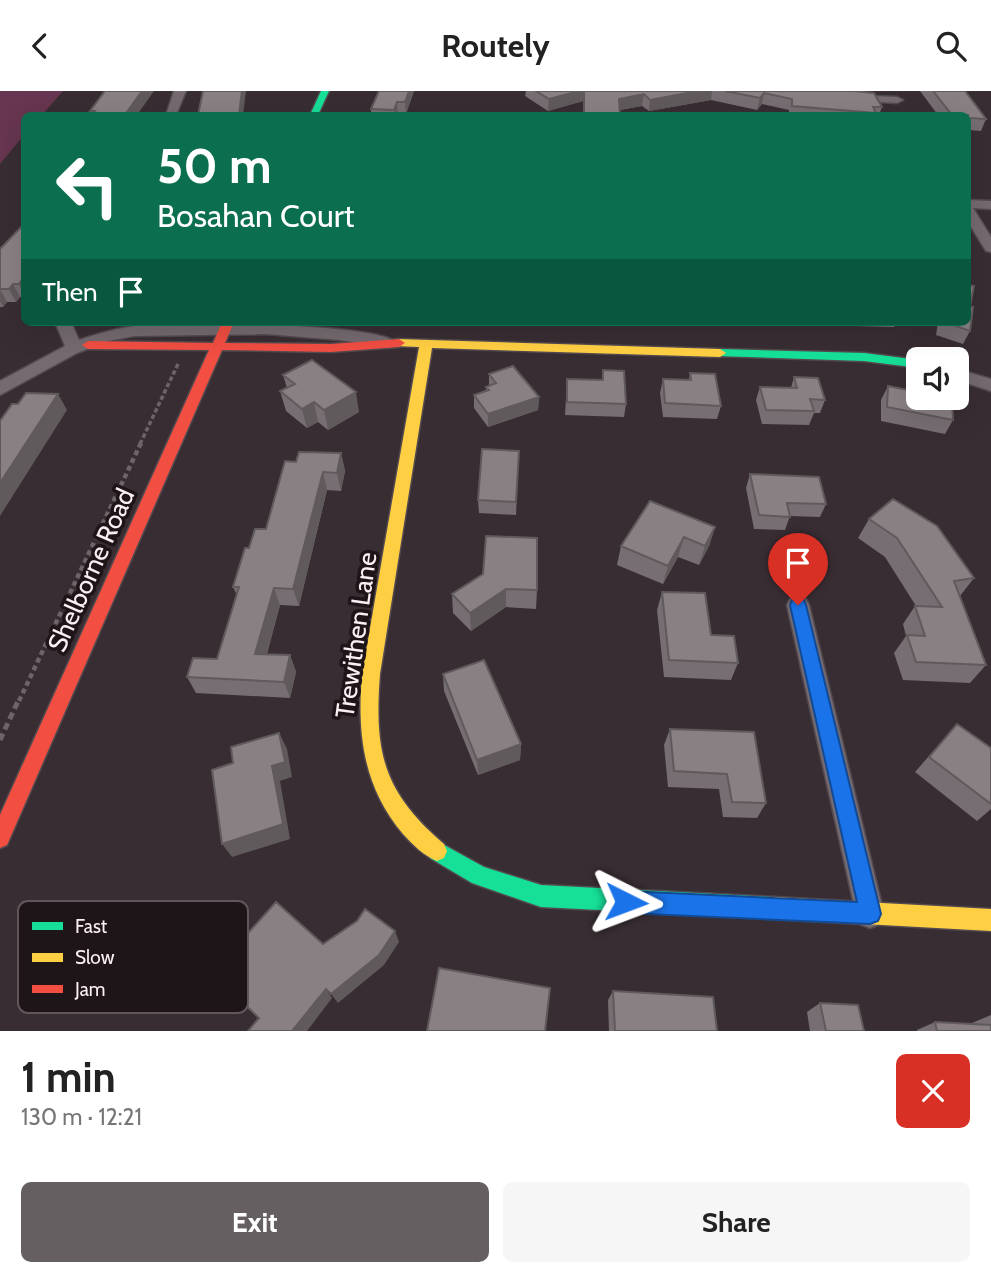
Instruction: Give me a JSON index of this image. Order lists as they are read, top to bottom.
{
  "streets": {
    "street": ["Shelborne Road", "Trewithen Lane"]
  },
  "legend": ["Fast", "Slow", "Jam"],
  "page": {
    "header": "Routely",
    "turn": ["50 m", "Bosahan Court"],
    "then": "Then",
    "heading": ["1 min", "130 m · 12:21"],
    "buttons": ["Exit", "Share"]
  }
}
